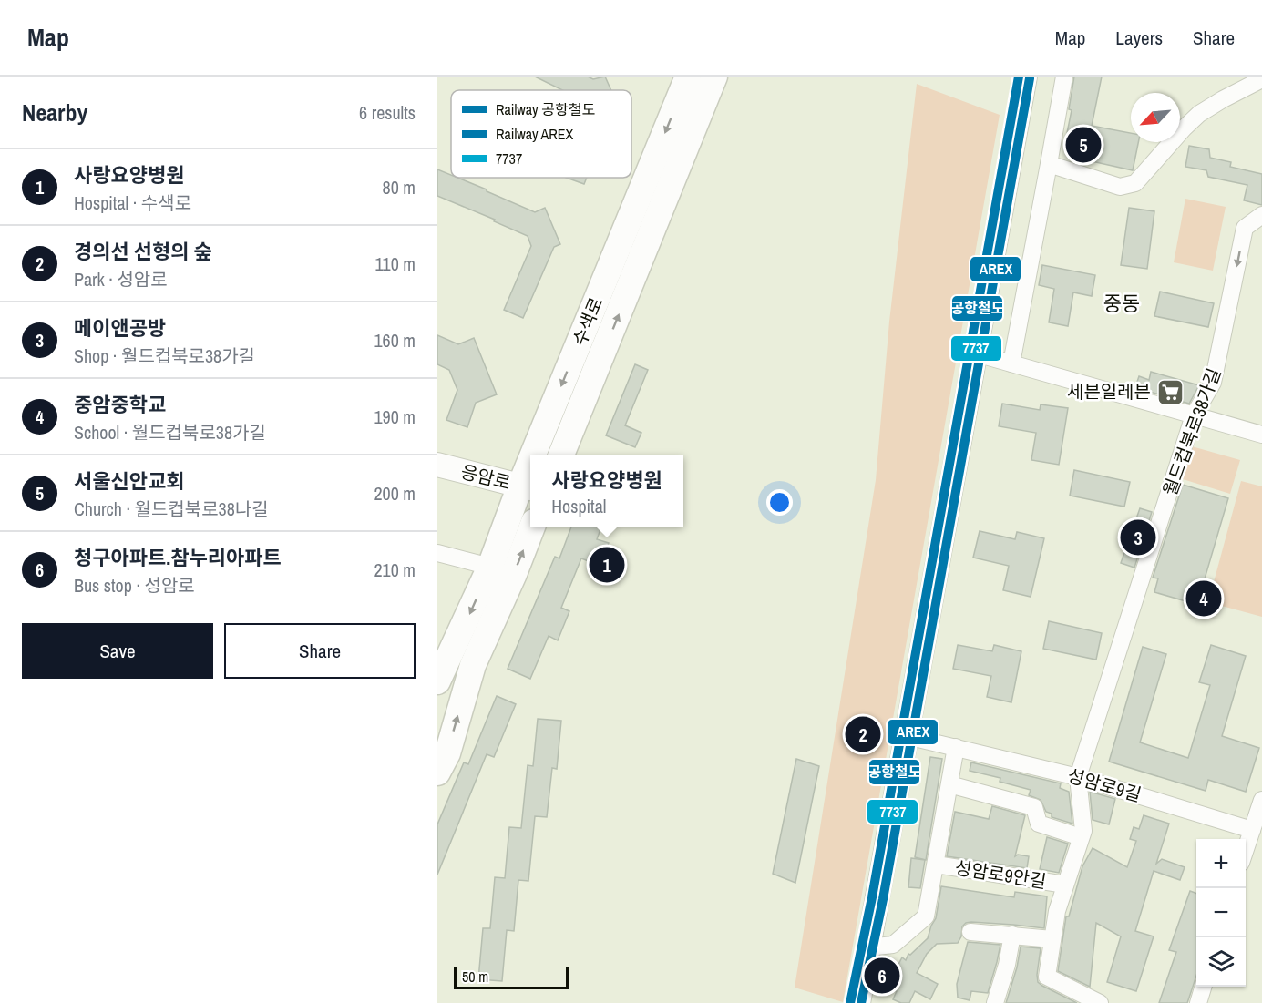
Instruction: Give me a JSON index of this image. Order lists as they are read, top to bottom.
{
  "streets": {
    "main road": ["수색로", "응암로"],
    "street": ["월드컵북로38가길", "성암로9길", "성암로9안길"]
  },
  "crossings": [
    ["수색로", "응암로"],
    ["월드컵북로38가길", "성암로9길"],
    ["월드컵북로38가길", "성암로9안길"],
    ["성암로9길", "성암로9안길"]
  ],
  "one_way": ["월드컵북로38가길"],
  "districts": ["중동"],
  "places": {
    "supermarket": ["세븐일레븐"]
  },
  "lines": ["rail line 공항철도", "transit line 7737", "rail line AREX"],
  "legend": ["Railway 공항철도", "Railway AREX", "7737"],
  "scale_bar": "50 m",
  "north": "bottom left",
  "page": {
    "header": "Map",
    "nav": ["Map", "Layers", "Share"],
    "heading": ["Nearby", "6 results"],
    "pins": [
      "5",
      "3",
      "1",
      "4",
      "2",
      "6"
    ],
    "list": [
      {
        "mark": "1",
        "name": "사랑요양병원",
        "note": "Hospital · 수색로",
        "value": "80 m"
      },
      {
        "mark": "2",
        "name": "경의선 선형의 숲",
        "note": "Park · 성암로",
        "value": "110 m"
      },
      {
        "mark": "3",
        "name": "메이앤공방",
        "note": "Shop · 월드컵북로38가길",
        "value": "160 m"
      },
      {
        "mark": "4",
        "name": "중암중학교",
        "note": "School · 월드컵북로38가길",
        "value": "190 m"
      },
      {
        "mark": "5",
        "name": "서울신안교회",
        "note": "Church · 월드컵북로38나길",
        "value": "200 m"
      },
      {
        "mark": "6",
        "name": "청구아파트.참누리아파트",
        "note": "Bus stop · 성암로",
        "value": "210 m"
      }
    ],
    "popup": ["사랑요양병원", "Hospital"],
    "buttons": ["Save", "Share"],
    "map_buttons": ["+", "−"],
    "scale": "50 m"
  }
}
